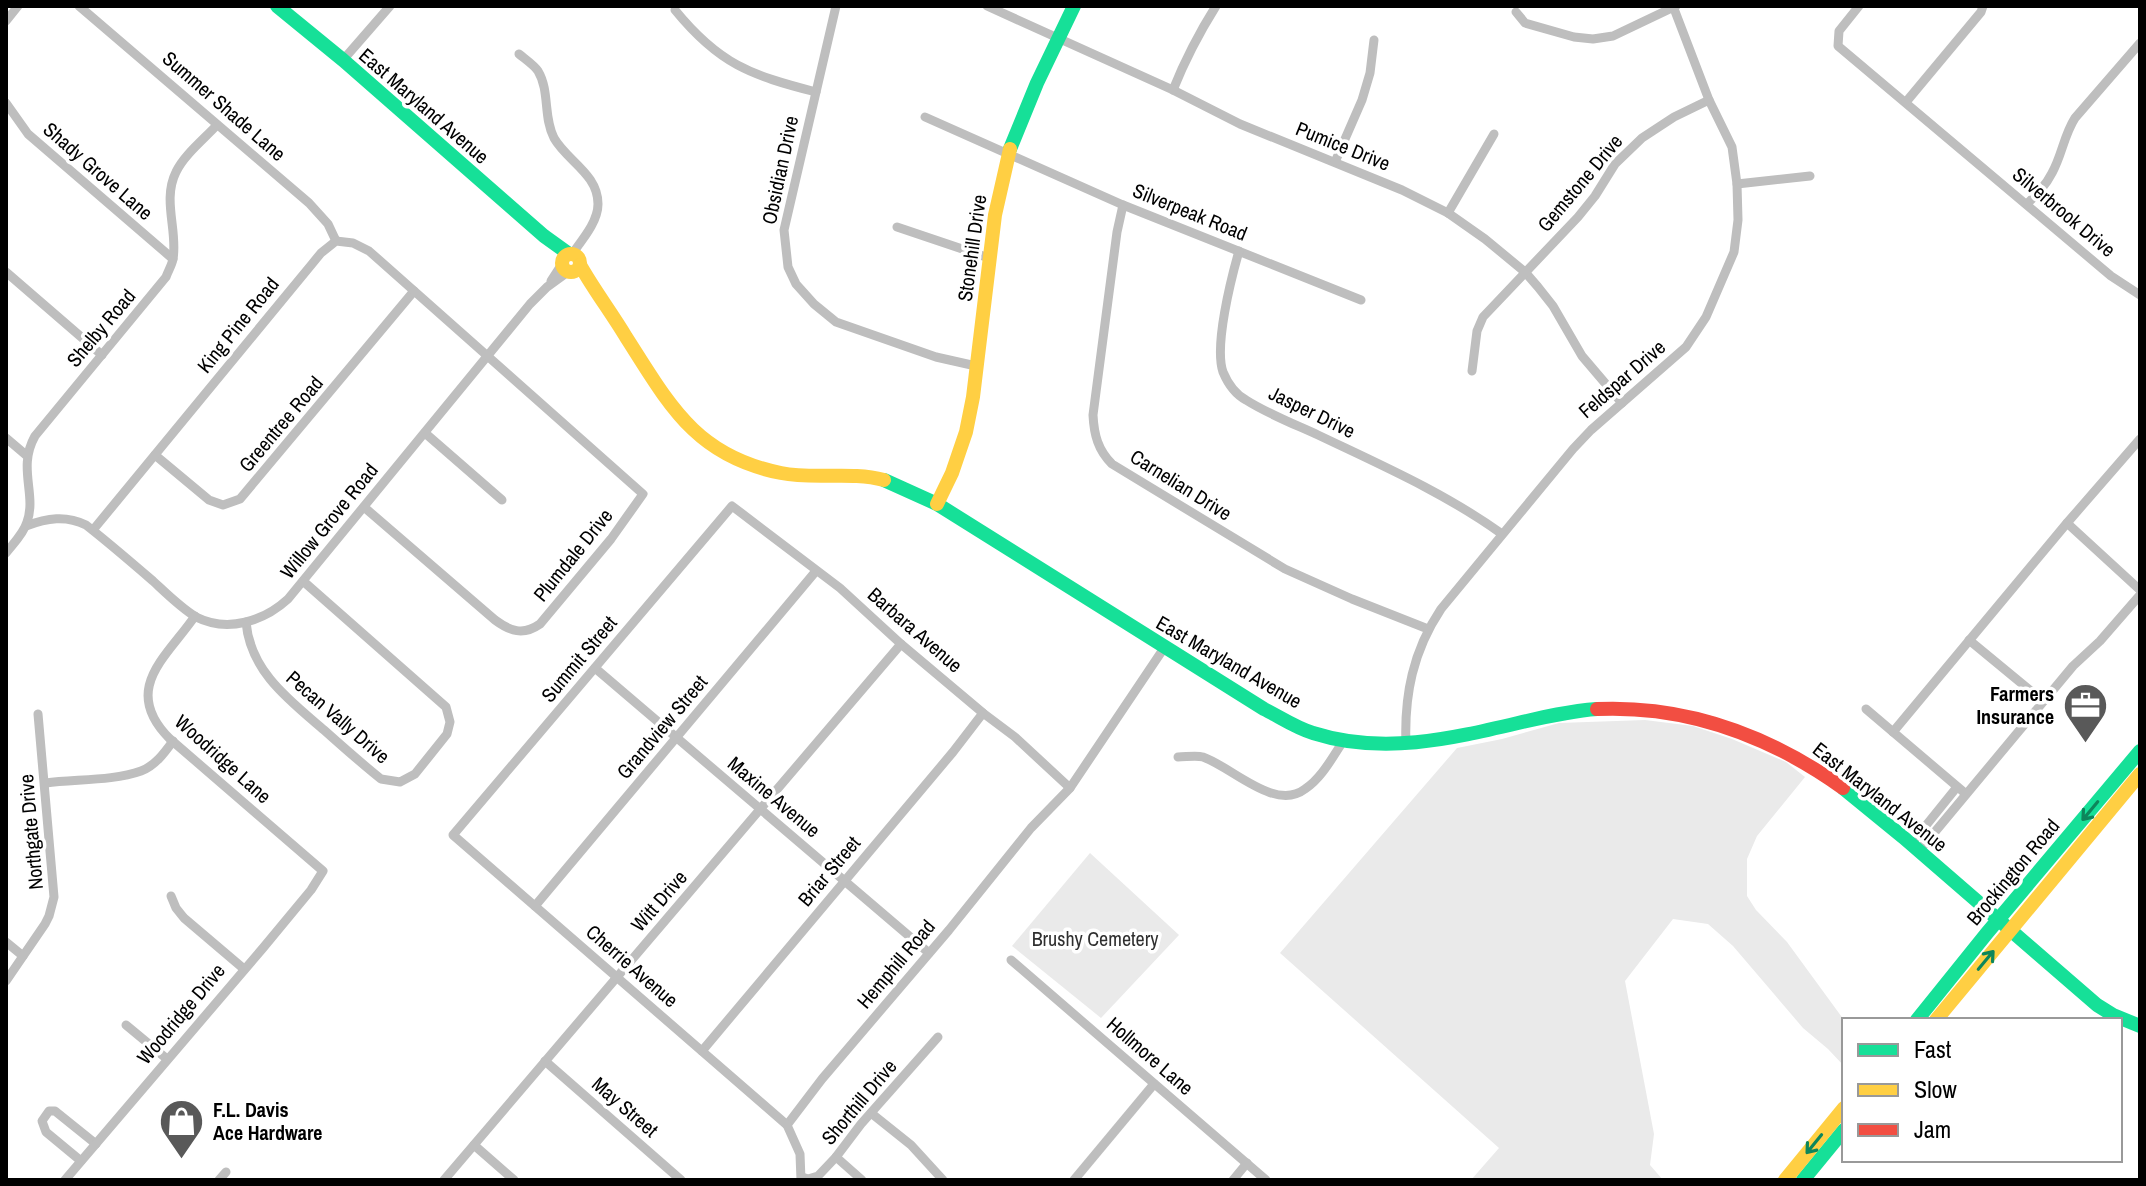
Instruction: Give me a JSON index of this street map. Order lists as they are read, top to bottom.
{
  "streets": {
    "street": [
      "Summer Shade Lane",
      "East Maryland Avenue",
      "Pumice Drive",
      "Obsidian Drive",
      "Shady Grove Lane",
      "Gemstone Drive",
      "Silverpeak Road",
      "Silverbrook Drive",
      "Stonehill Drive",
      "King Pine Road",
      "Shelby Road",
      "Feldspar Drive",
      "Jasper Drive",
      "Greentree Road",
      "Carnelian Drive",
      "Willow Grove Road",
      "Plumdale Drive",
      "Barbara Avenue",
      "Summit Street",
      "Pecan Vally Drive",
      "Grandview Street",
      "Woodridge Lane",
      "Maxine Avenue",
      "Northgate Drive",
      "Briar Street",
      "Brockington Road",
      "Witt Drive",
      "Hemphill Road",
      "Cherrie Avenue",
      "Woodridge Drive",
      "Hollmore Lane",
      "Shorthill Drive",
      "May Street"
    ]
  },
  "crossings": [
    ["Summer Shade Lane", "King Pine Road"],
    ["East Maryland Avenue", "Stonehill Drive"],
    ["East Maryland Avenue", "Feldspar Drive"],
    ["East Maryland Avenue", "Willow Grove Road"],
    ["East Maryland Avenue", "Brockington Road"],
    ["East Maryland Avenue", "Hemphill Road"],
    ["Pumice Drive", "Gemstone Drive"],
    ["Pumice Drive", "Stonehill Drive"],
    ["Pumice Drive", "Feldspar Drive"],
    ["Obsidian Drive", "Stonehill Drive"],
    ["Shady Grove Lane", "Shelby Road"],
    ["Gemstone Drive", "Feldspar Drive"],
    ["Silverpeak Road", "Stonehill Drive"],
    ["Silverpeak Road", "Jasper Drive"],
    ["Silverpeak Road", "Carnelian Drive"],
    ["King Pine Road", "Greentree Road"],
    ["Feldspar Drive", "Jasper Drive"],
    ["Feldspar Drive", "Carnelian Drive"],
    ["Willow Grove Road", "Plumdale Drive"],
    ["Willow Grove Road", "Pecan Vally Drive"],
    ["Barbara Avenue", "Summit Street"],
    ["Barbara Avenue", "Grandview Street"],
    ["Barbara Avenue", "Briar Street"],
    ["Barbara Avenue", "Witt Drive"],
    ["Barbara Avenue", "Hemphill Road"],
    ["Summit Street", "Maxine Avenue"],
    ["Summit Street", "Cherrie Avenue"],
    ["Grandview Street", "Maxine Avenue"],
    ["Grandview Street", "Cherrie Avenue"],
    ["Woodridge Lane", "Woodridge Drive"],
    ["Maxine Avenue", "Briar Street"],
    ["Maxine Avenue", "Witt Drive"],
    ["Maxine Avenue", "Hemphill Road"],
    ["Briar Street", "Cherrie Avenue"],
    ["Witt Drive", "Cherrie Avenue"],
    ["Witt Drive", "May Street"],
    ["Hemphill Road", "Cherrie Avenue"]
  ],
  "parks": ["Brushy Cemetery"],
  "places": {
    "office": ["Farmers Insurance"],
    "shop": ["F.L. Davis Ace Hardware"]
  },
  "legend": ["Fast", "Slow", "Jam"]
}
